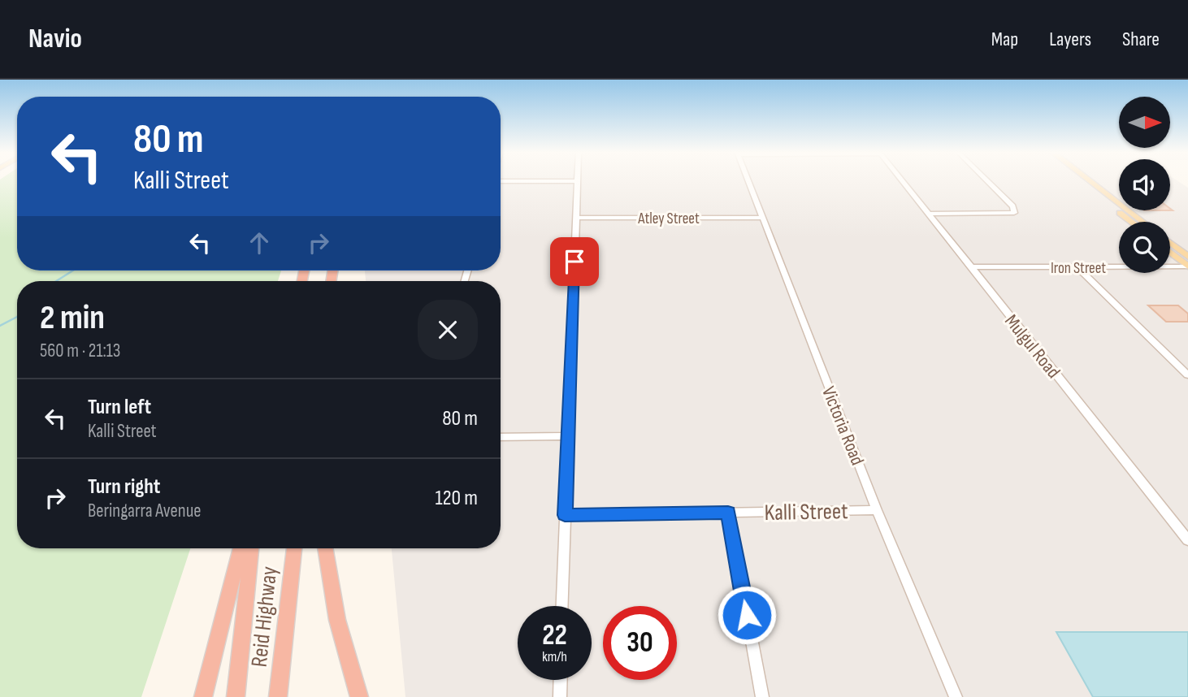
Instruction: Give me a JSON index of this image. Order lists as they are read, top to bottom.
{
  "streets": {
    "highway": ["Reid Highway"],
    "street": [
      "Atley Street",
      "Iron Street",
      "Mulgul Road",
      "Victoria Road",
      "Kalli Street"
    ]
  },
  "crossings": [
    ["Atley Street", "Victoria Road"],
    ["Iron Street", "Mulgul Road"],
    ["Victoria Road", "Kalli Street"]
  ],
  "north": "right",
  "page": {
    "header": "Navio",
    "nav": ["Map", "Layers", "Share"],
    "turn": ["80 m", "Kalli Street"],
    "heading": ["2 min", "560 m · 21:13"],
    "list": [
      {
        "name": "Turn left",
        "note": "Kalli Street",
        "value": "80 m"
      },
      {
        "name": "Turn right",
        "note": "Beringarra Avenue",
        "value": "120 m"
      }
    ],
    "speed": "22 km/h",
    "limit": "30"
  }
}
